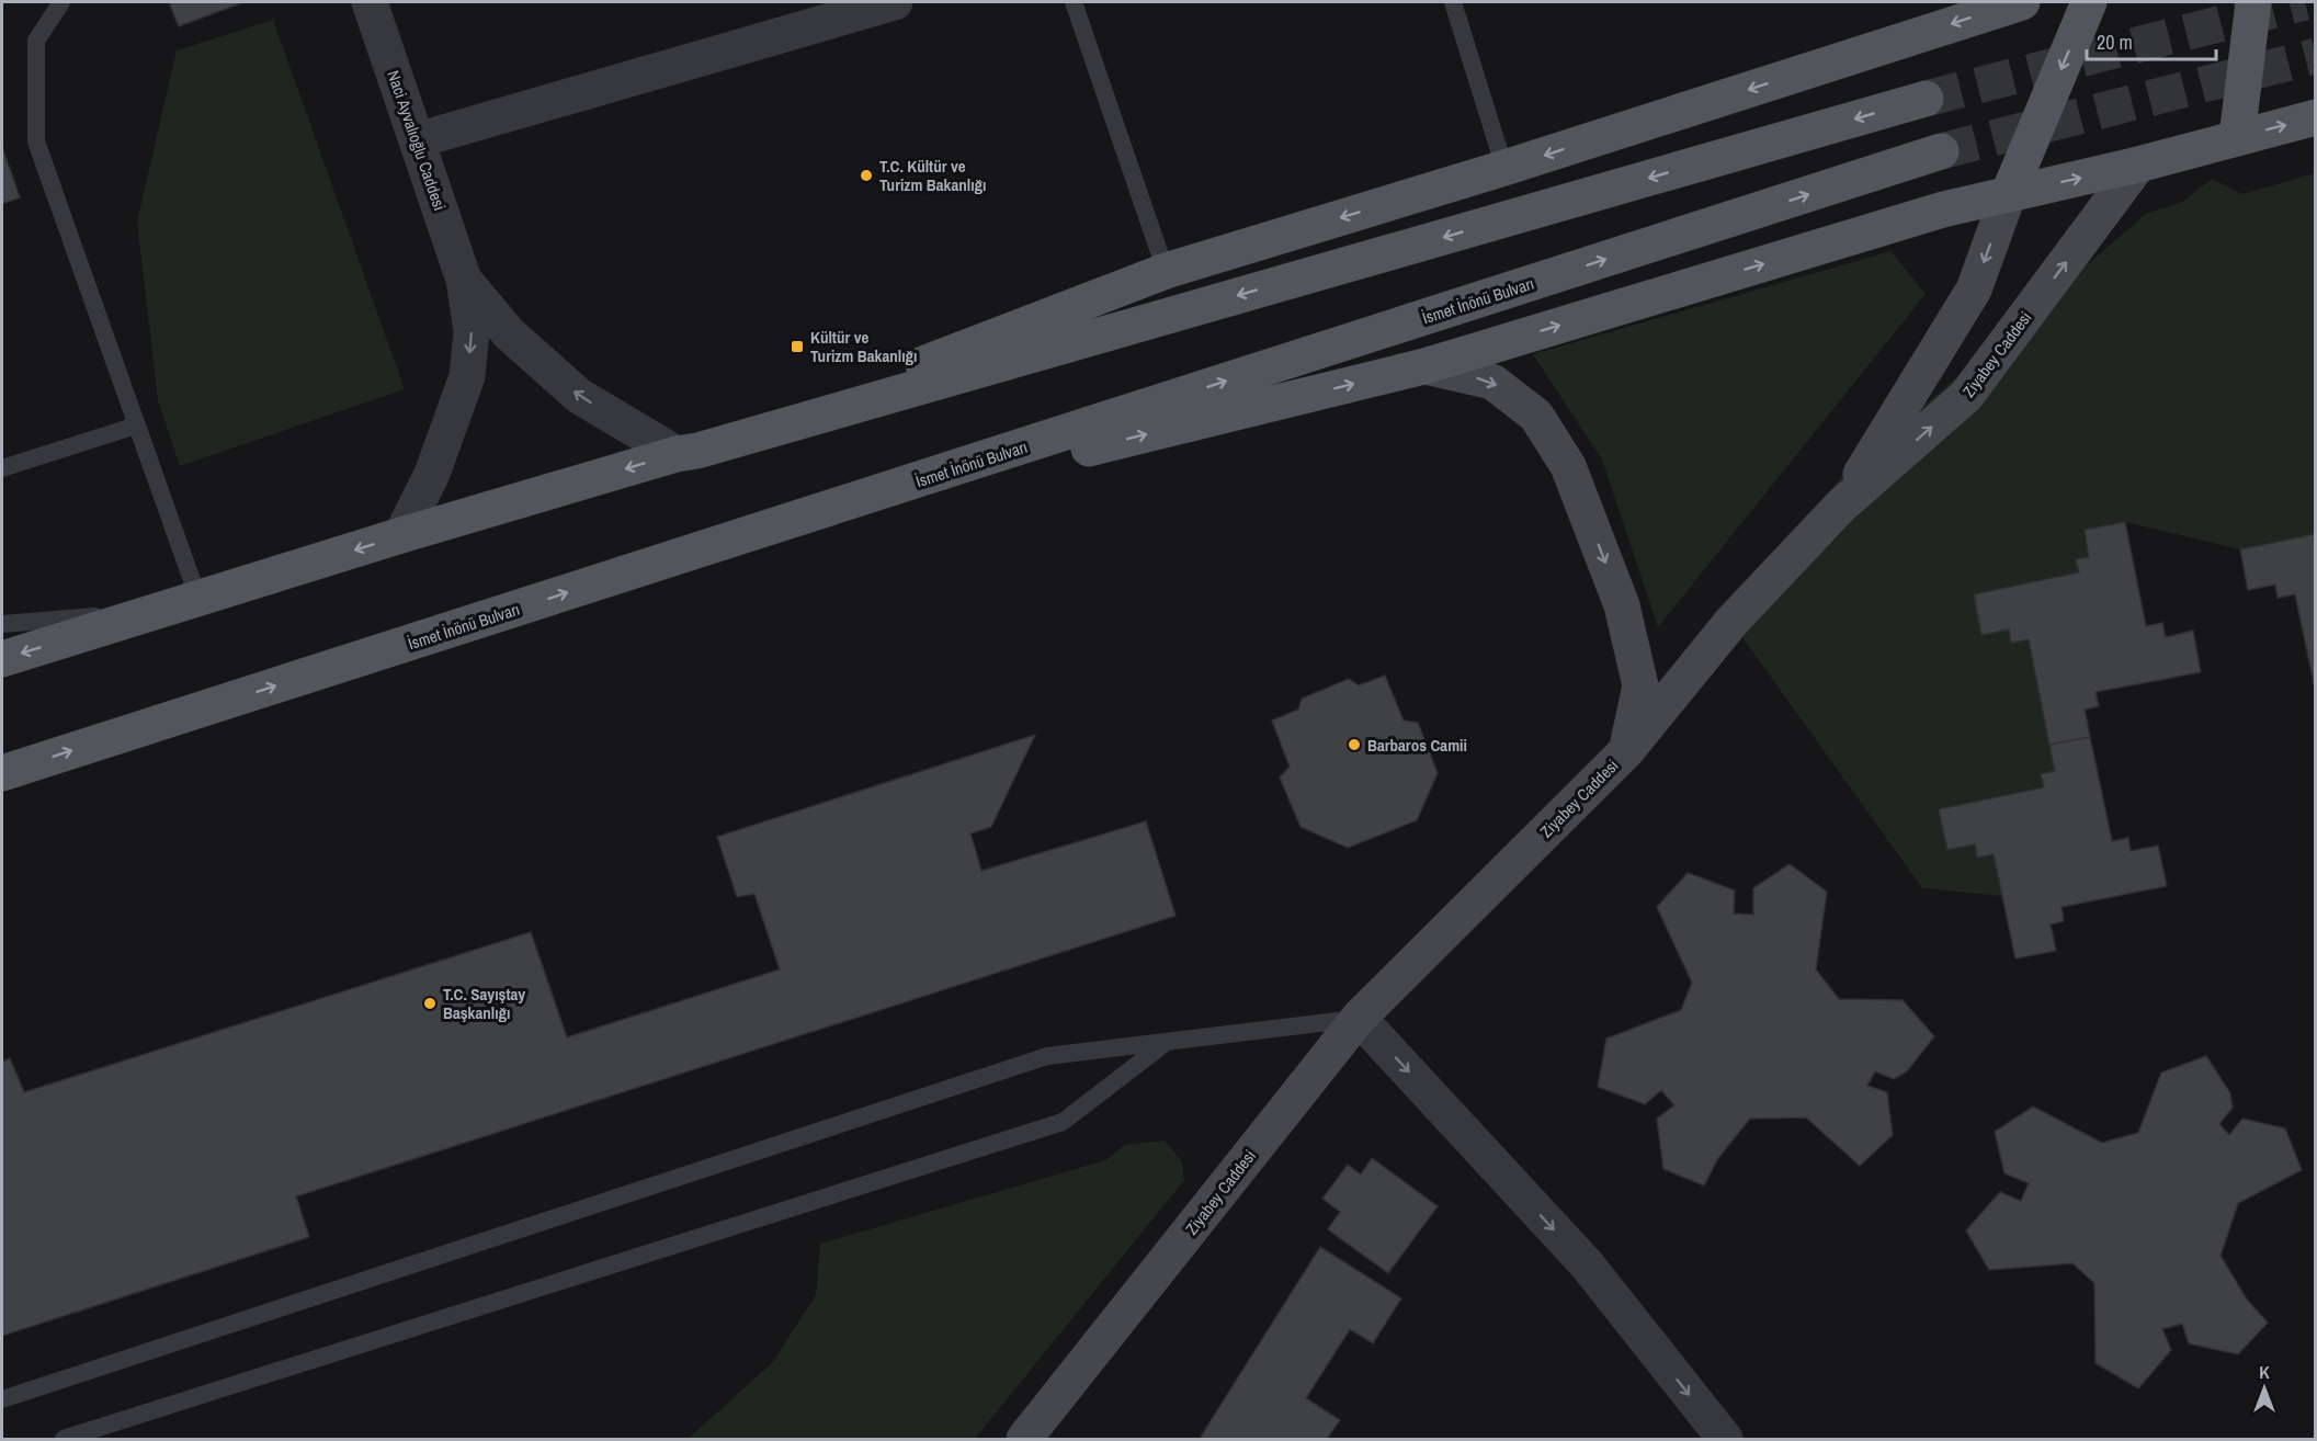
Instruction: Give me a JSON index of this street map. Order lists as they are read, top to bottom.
{
  "streets": {
    "main road": ["İsmet İnönü Bulvarı", "Ziyabey Caddesi"],
    "street": ["Naci Ayvalıoğlu Caddesi"]
  },
  "places": {
    "other": ["T.C. Kültür ve Turizm Bakanlığı", "Barbaros Camii", "T.C. Sayıştay Başkanlığı"],
    "transit": ["Kültür ve Turizm Bakanlığı"]
  },
  "scale_bar": "20 m",
  "north": "top"
}
